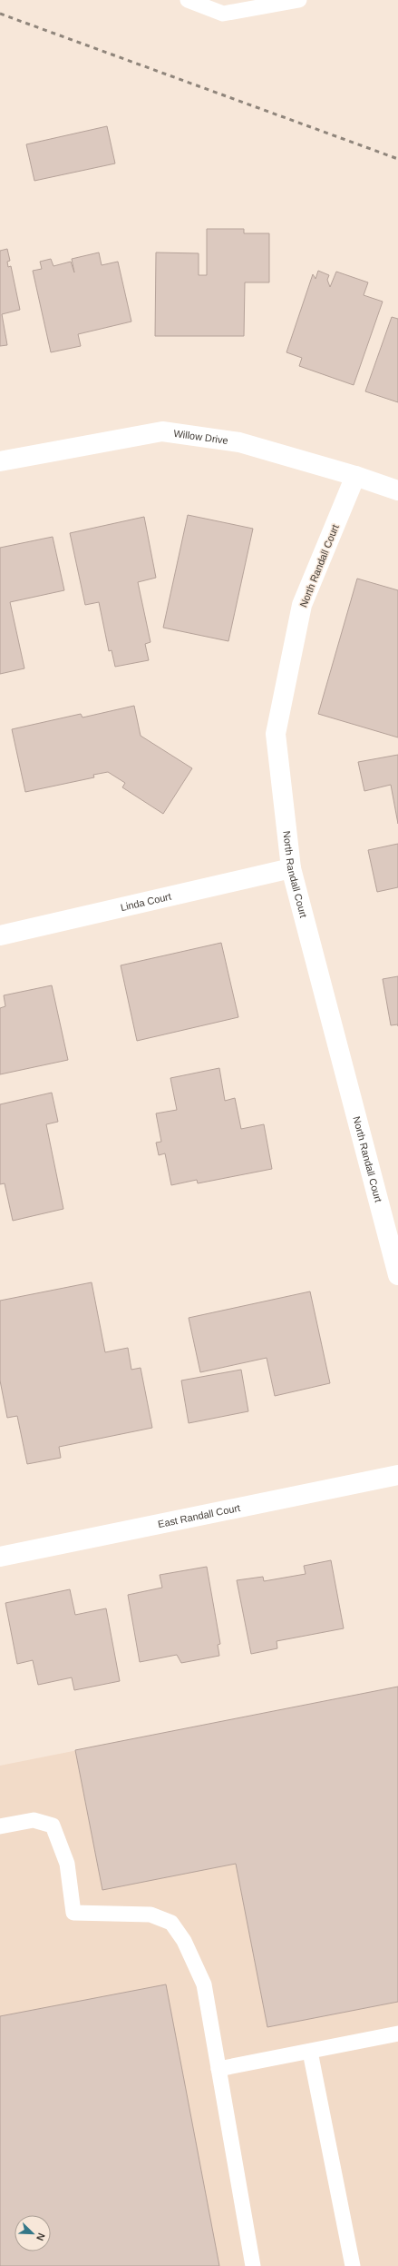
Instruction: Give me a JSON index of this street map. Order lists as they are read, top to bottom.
{
  "streets": {
    "street": [
      "Willow Drive",
      "North Randall Court",
      "Linda Court",
      "East Randall Court"
    ]
  },
  "crossings": [
    ["Willow Drive", "North Randall Court"],
    ["North Randall Court", "Linda Court"]
  ],
  "north": "bottom right"
}
